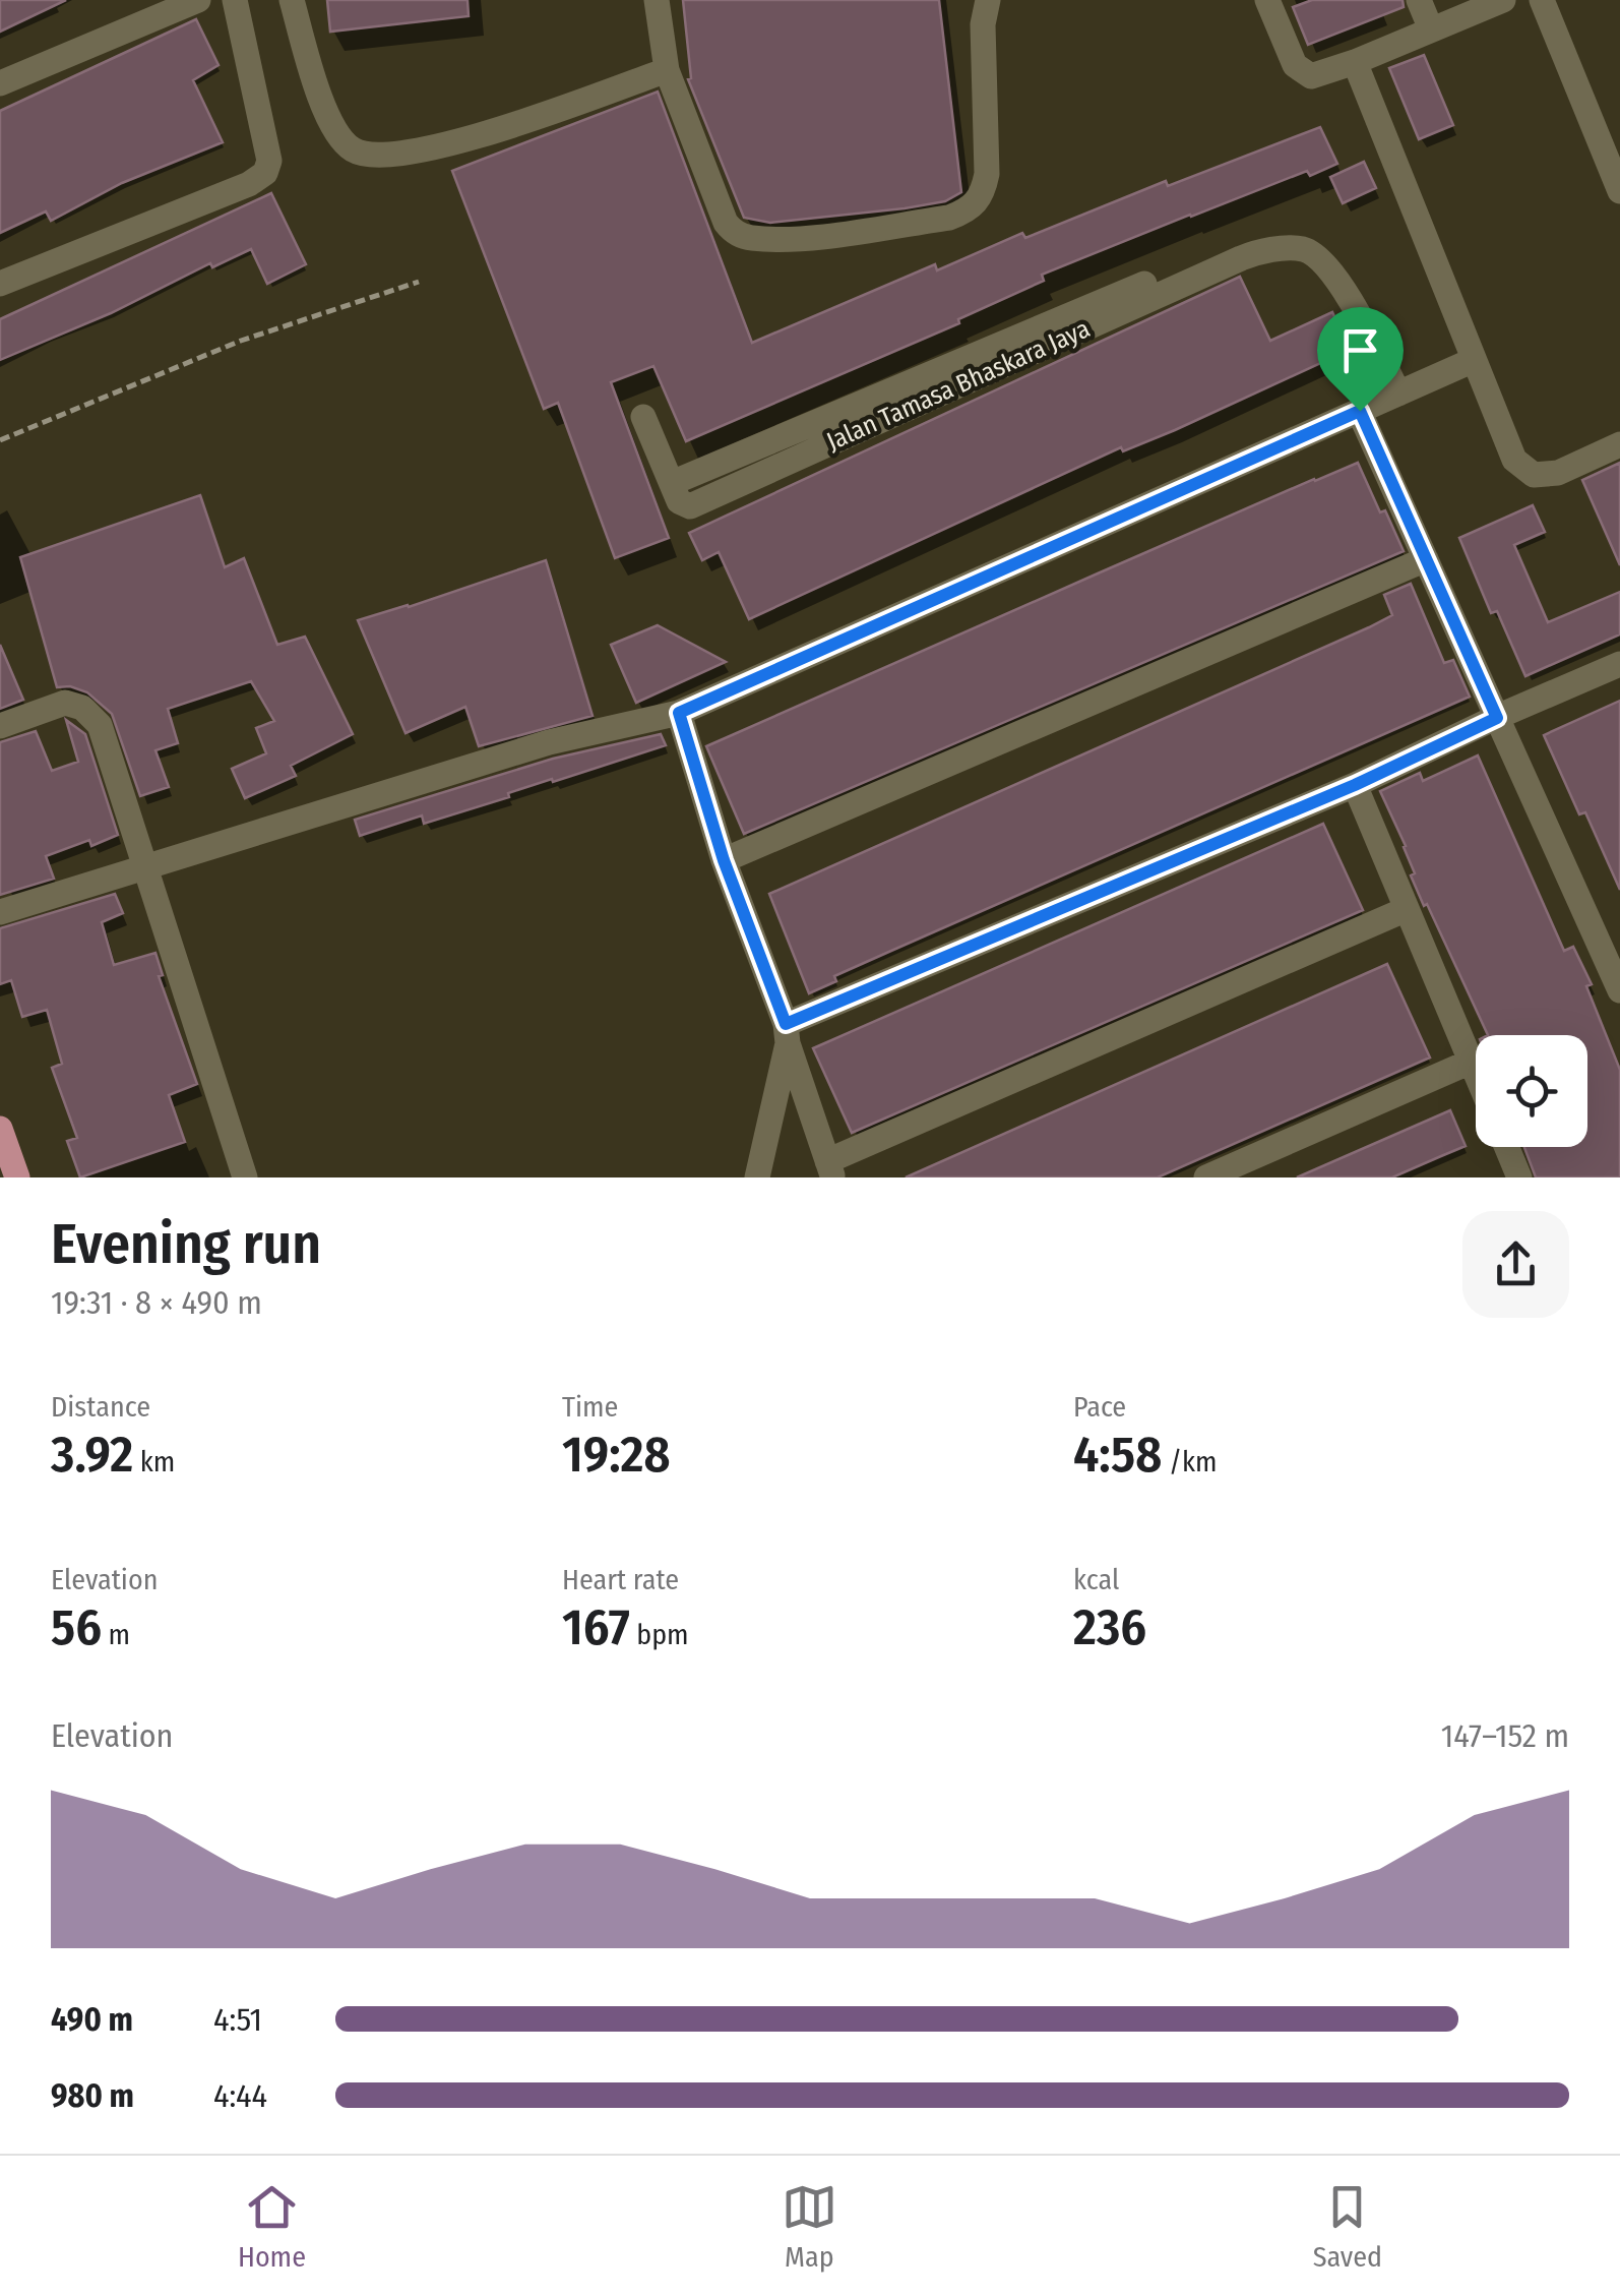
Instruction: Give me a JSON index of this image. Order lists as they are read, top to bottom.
{
  "streets": {
    "street": ["Jalan Tamasa Bhaskara Jaya"]
  },
  "page": {
    "heading": ["Evening run", "19:31 · 8 × 490 m"],
    "stats": [
      ["Distance", "3.92 km"],
      ["Time", "19:28"],
      ["Pace", "4:58 /km"],
      ["Elevation", "56 m"],
      ["Heart rate", "167 bpm"],
      ["kcal", "236"]
    ],
    "chart": ["Elevation", "147–152 m"],
    "list": [
      {
        "name": "490 m",
        "note": "4:51"
      },
      {
        "name": "980 m",
        "note": "4:44"
      }
    ],
    "tabs": ["Home", "Map", "Saved"]
  }
}
